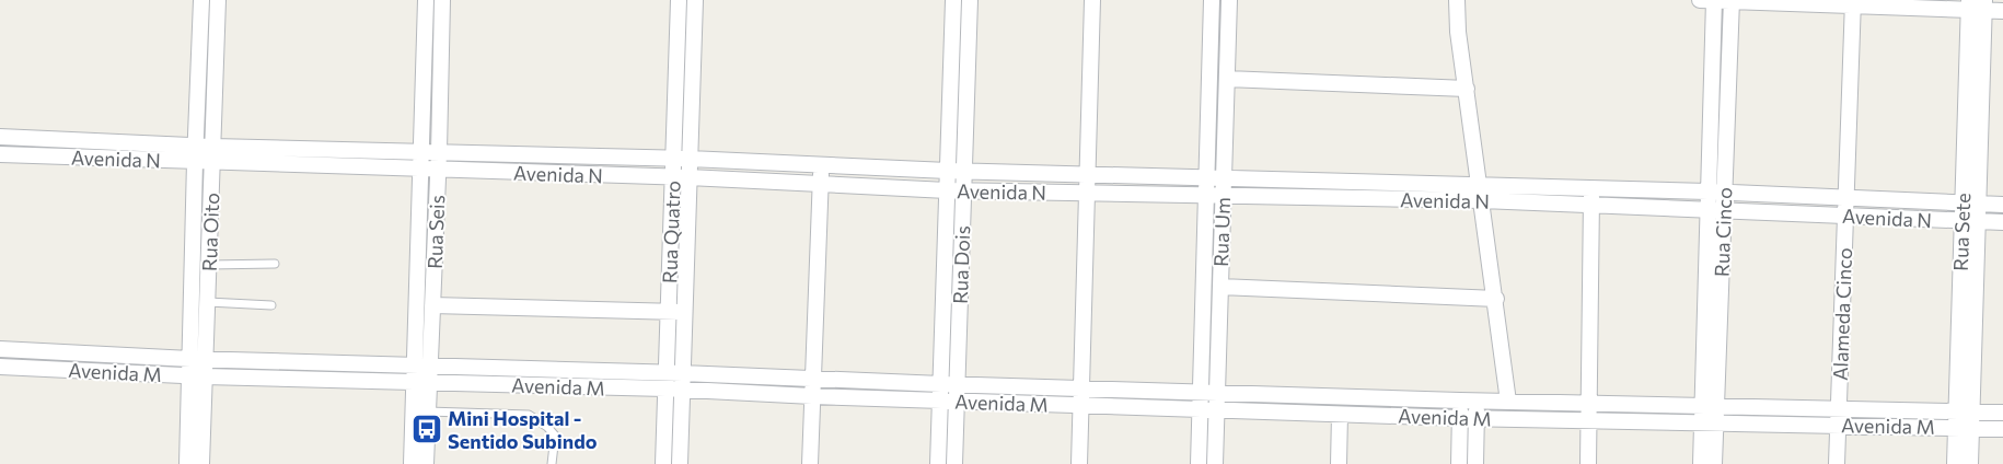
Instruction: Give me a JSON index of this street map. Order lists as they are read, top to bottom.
{
  "streets": {
    "street": [
      "Avenida N",
      "Rua Oito",
      "Rua Seis",
      "Rua Quatro",
      "Rua Um",
      "Rua Cinco",
      "Rua Sete",
      "Rua Dois",
      "Alameda Cinco",
      "Avenida M"
    ]
  },
  "crossings": [
    ["Avenida N", "Rua Oito"],
    ["Avenida N", "Rua Seis"],
    ["Avenida N", "Rua Quatro"],
    ["Avenida N", "Rua Um"],
    ["Avenida N", "Rua Cinco"],
    ["Avenida N", "Rua Sete"],
    ["Avenida N", "Rua Dois"],
    ["Avenida N", "Alameda Cinco"],
    ["Rua Oito", "Avenida M"],
    ["Rua Seis", "Avenida M"],
    ["Rua Quatro", "Avenida M"],
    ["Rua Um", "Avenida M"],
    ["Rua Cinco", "Avenida M"],
    ["Rua Sete", "Avenida M"],
    ["Rua Dois", "Avenida M"],
    ["Alameda Cinco", "Avenida M"]
  ],
  "places": {
    "bus stop": ["Mini Hospital - Sentido Subindo"]
  }
}
